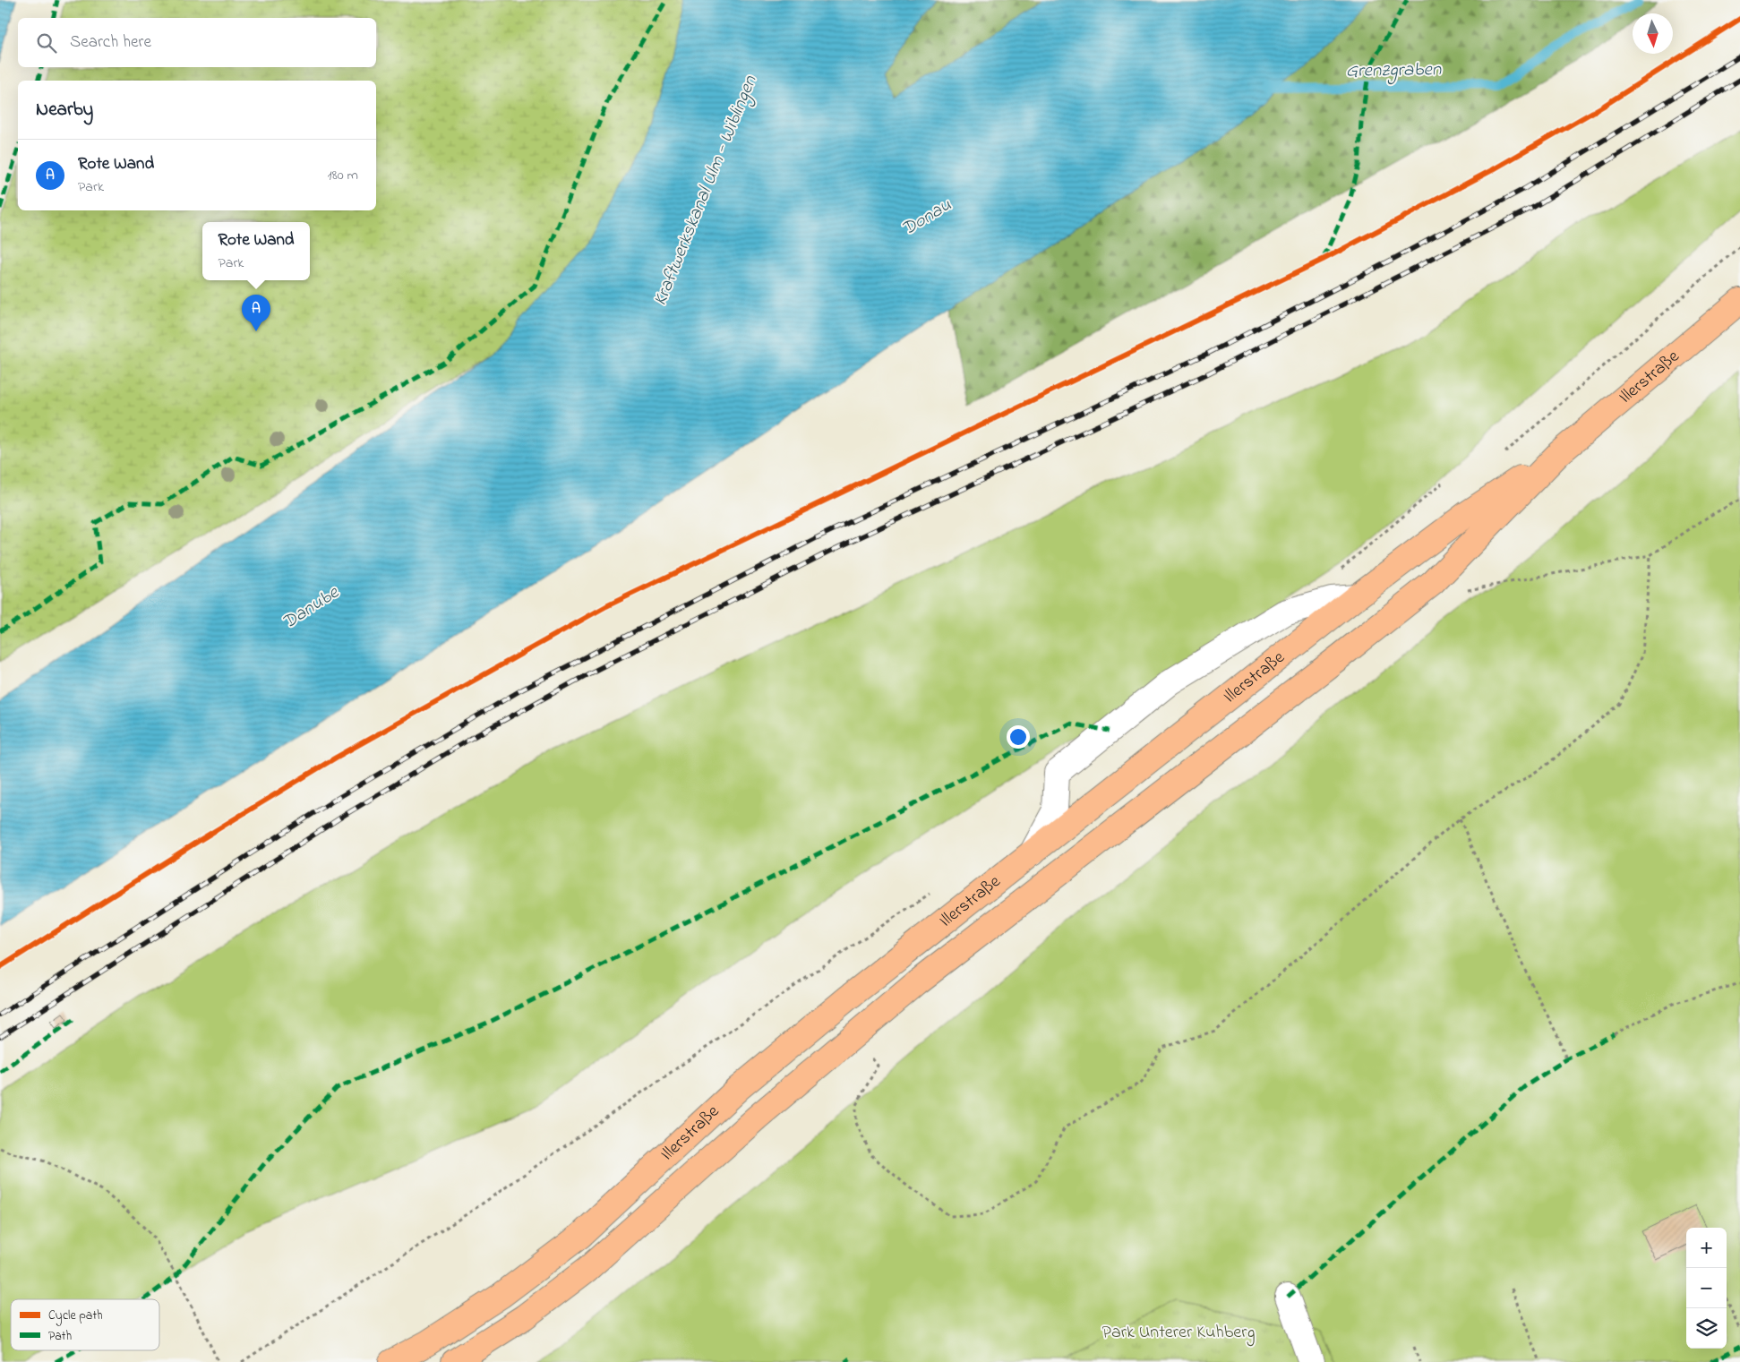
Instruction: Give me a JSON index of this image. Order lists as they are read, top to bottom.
{
  "streets": {
    "main road": ["Illerstraße"]
  },
  "water": [
    "Grenzgraben",
    "Kraftwerkskanal Ulm - Wiblingen",
    "Donau",
    "Danube"
  ],
  "parks": ["Park Unterer Kuhberg"],
  "legend": ["Cycle path", "Path"],
  "north": "bottom",
  "page": {
    "search": "Search here",
    "heading": "Nearby",
    "list": [
      {
        "mark": "A",
        "name": "Rote Wand",
        "note": "Park",
        "value": "180 m"
      }
    ],
    "popup": ["Rote Wand", "Park"],
    "pins": "A",
    "map_buttons": ["+", "−"]
  }
}
